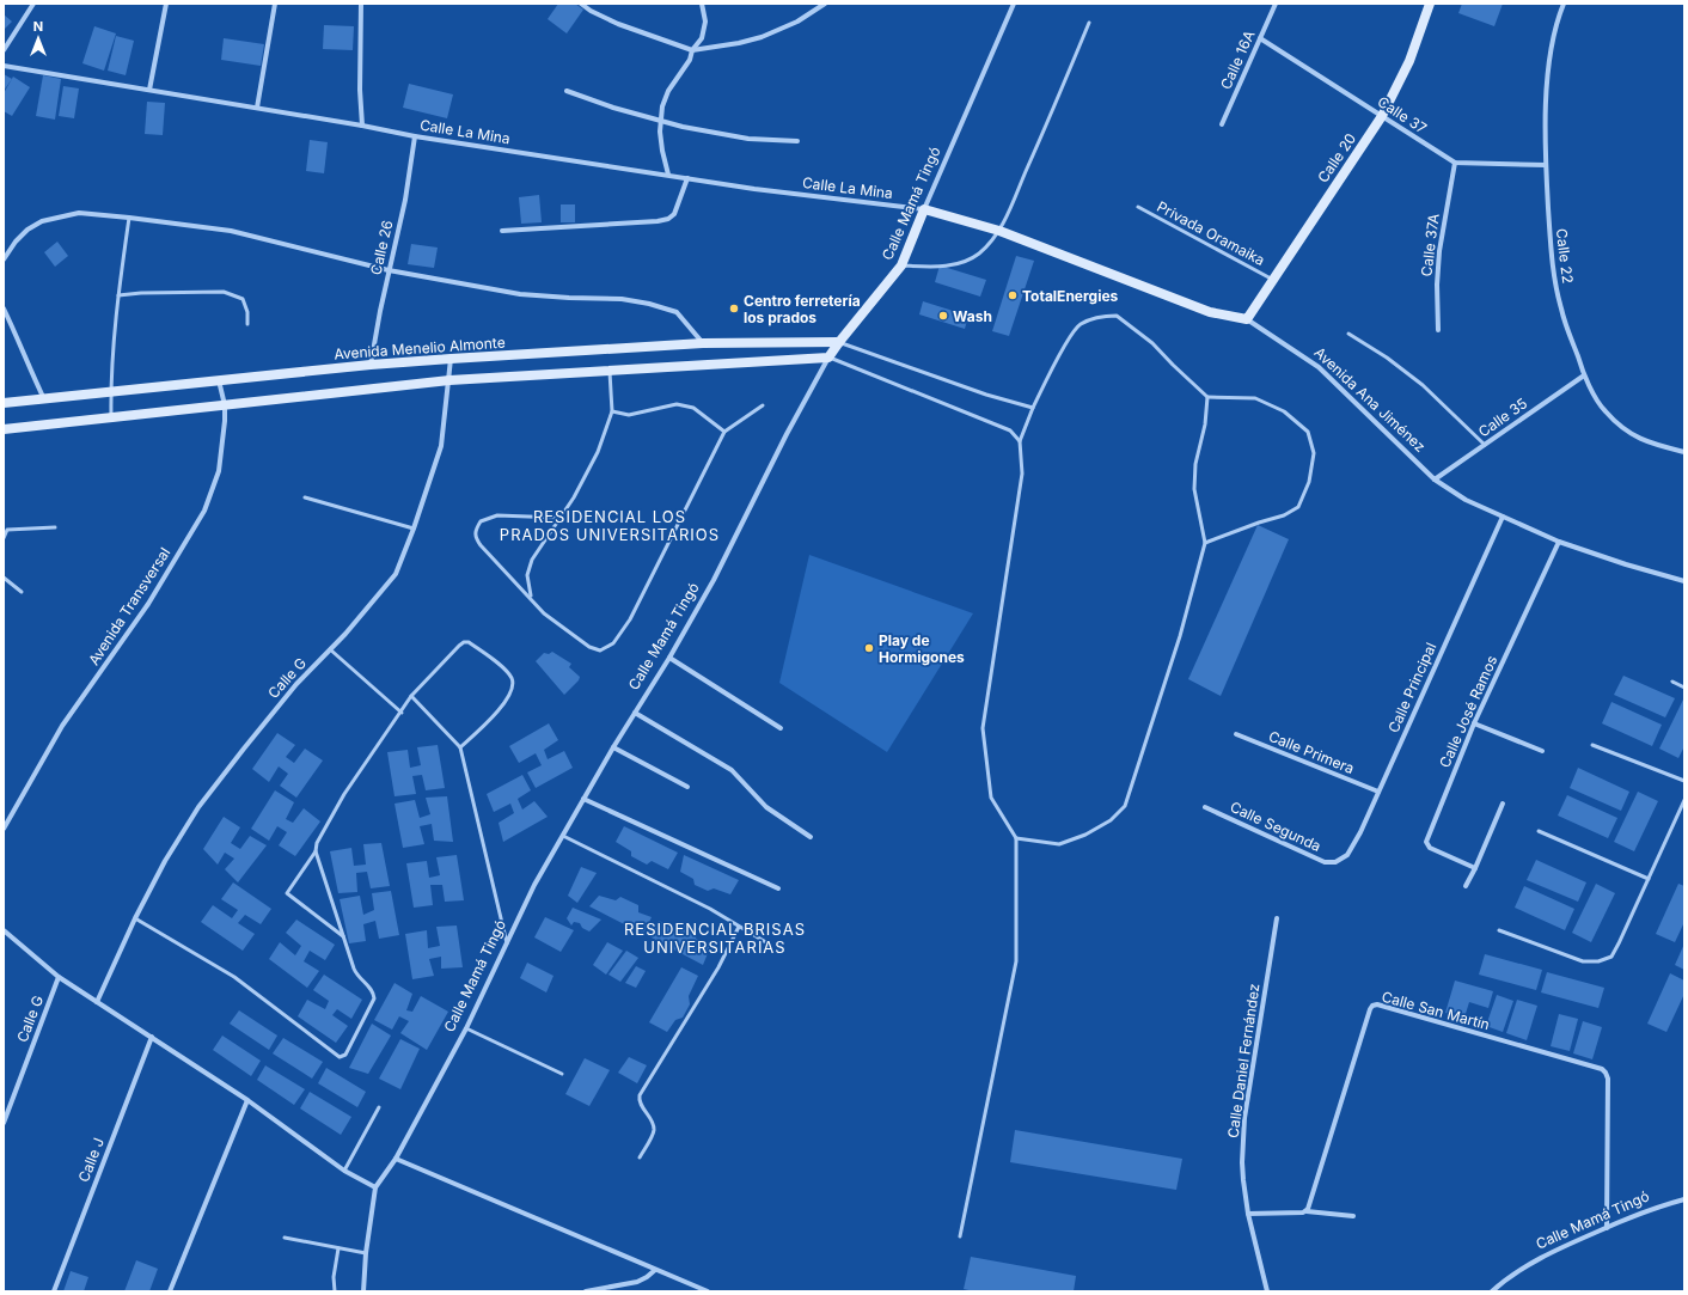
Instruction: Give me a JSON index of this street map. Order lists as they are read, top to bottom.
{
  "streets": {
    "street": [
      "Calle 16A",
      "Calle 37",
      "Calle La Mina",
      "Calle 20",
      "Calle Mamá Tingó",
      "Calle 37A",
      "Calle 26",
      "Calle 22",
      "Avenida Menelio Almonte",
      "Avenida Ana Jiménez",
      "Calle 35",
      "Avenida Transversal",
      "Calle G",
      "Calle Principal",
      "Calle José Ramos",
      "Calle Primera",
      "Calle Segunda",
      "Calle San Martín",
      "Calle Daniel Fernández",
      "Calle J"
    ],
    "lane": ["Privada Oramaika"]
  },
  "crossings": [
    ["Calle 16A", "Calle 37"],
    ["Calle 37", "Calle 20"],
    ["Calle 37", "Calle 37A"],
    ["Calle La Mina", "Calle Mamá Tingó"],
    ["Calle La Mina", "Calle 26"],
    ["Calle La Mina", "Avenida Ana Jiménez"],
    ["Calle 20", "Privada Oramaika"],
    ["Calle 20", "Avenida Ana Jiménez"],
    ["Calle Mamá Tingó", "Avenida Menelio Almonte"],
    ["Calle Mamá Tingó", "Avenida Ana Jiménez"],
    ["Calle Mamá Tingó", "Calle San Martín"],
    ["Calle 26", "Avenida Menelio Almonte"],
    ["Calle 22", "Calle 35"],
    ["Avenida Menelio Almonte", "Avenida Transversal"],
    ["Avenida Menelio Almonte", "Calle G"],
    ["Avenida Ana Jiménez", "Calle 35"],
    ["Avenida Ana Jiménez", "Calle Principal"],
    ["Avenida Ana Jiménez", "Calle José Ramos"],
    ["Calle Principal", "Calle Primera"],
    ["Calle Principal", "Calle Segunda"]
  ],
  "districts": ["RESIDENCIAL LOS PRADOS UNIVERSITARIOS", "RESIDENCIAL BRISAS UNIVERSITARIAS"],
  "places": [
    "TotalEnergies",
    "Centro ferretería los prados",
    "Wash",
    "Play de Hormigones"
  ],
  "north": "top"
}
